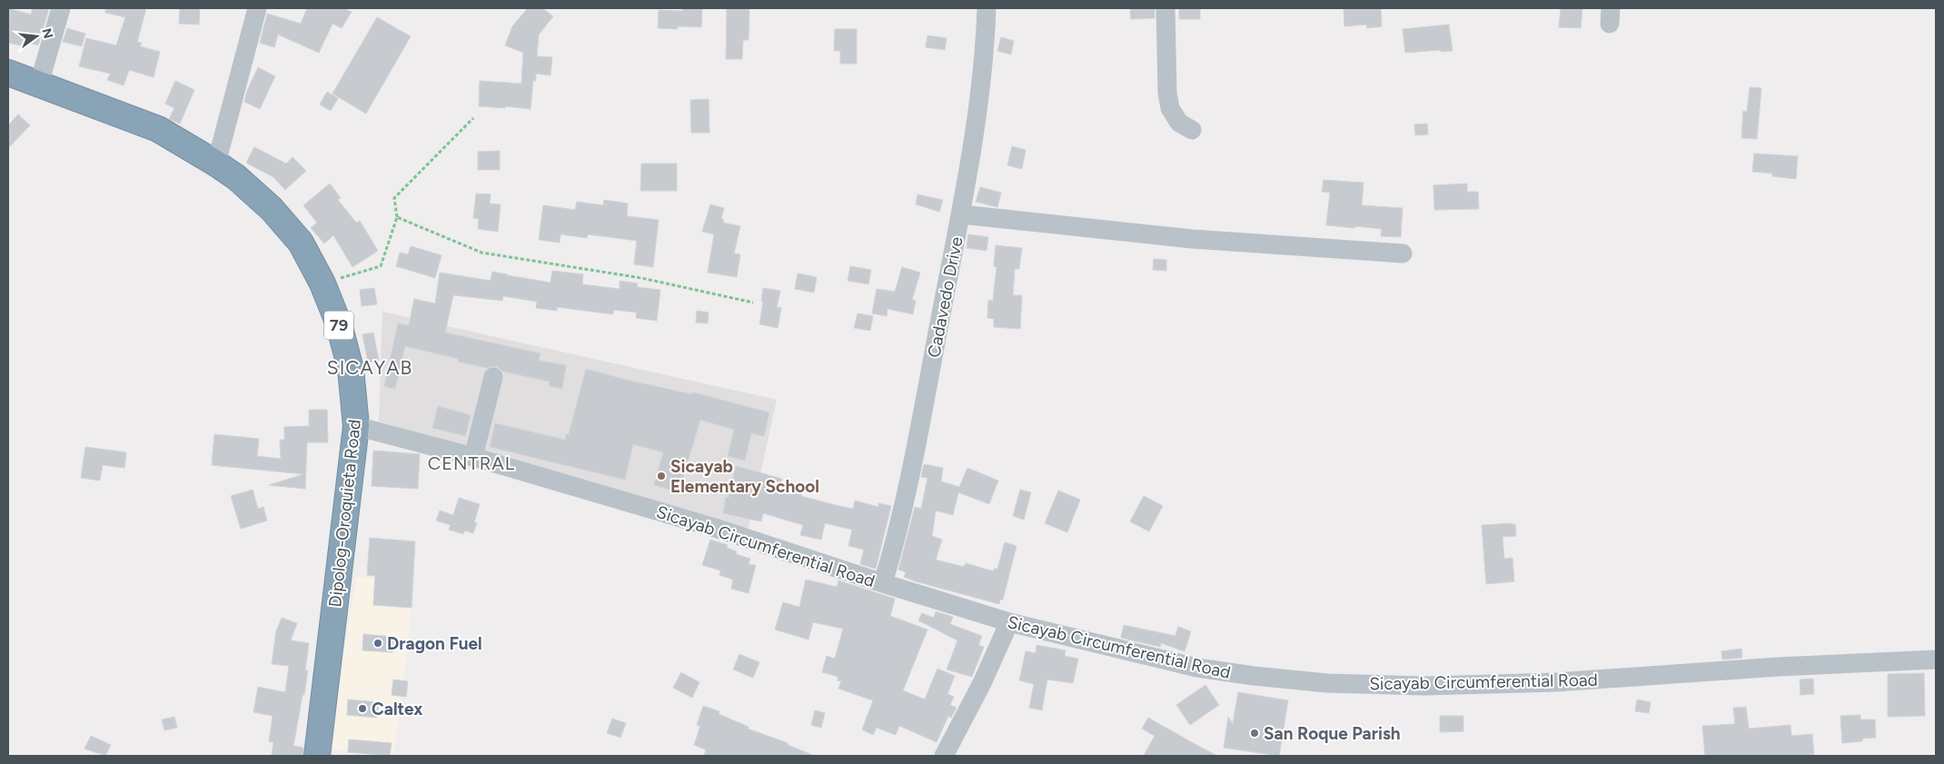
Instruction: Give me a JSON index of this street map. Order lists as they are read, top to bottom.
{
  "streets": {
    "highway": ["79", "Dipolog-Oroquieta Road"],
    "street": ["Cadavedo Drive", "Sicayab Circumferential Road"]
  },
  "crossings": [
    ["Cadavedo Drive", "Sicayab Circumferential Road"],
    ["Dipolog-Oroquieta Road", "Sicayab Circumferential Road"]
  ],
  "districts": ["SICAYAB", "CENTRAL"],
  "places": [
    "Sicayab Elementary School",
    "Dragon Fuel",
    "Caltex",
    "San Roque Parish"
  ],
  "north": "right"
}
